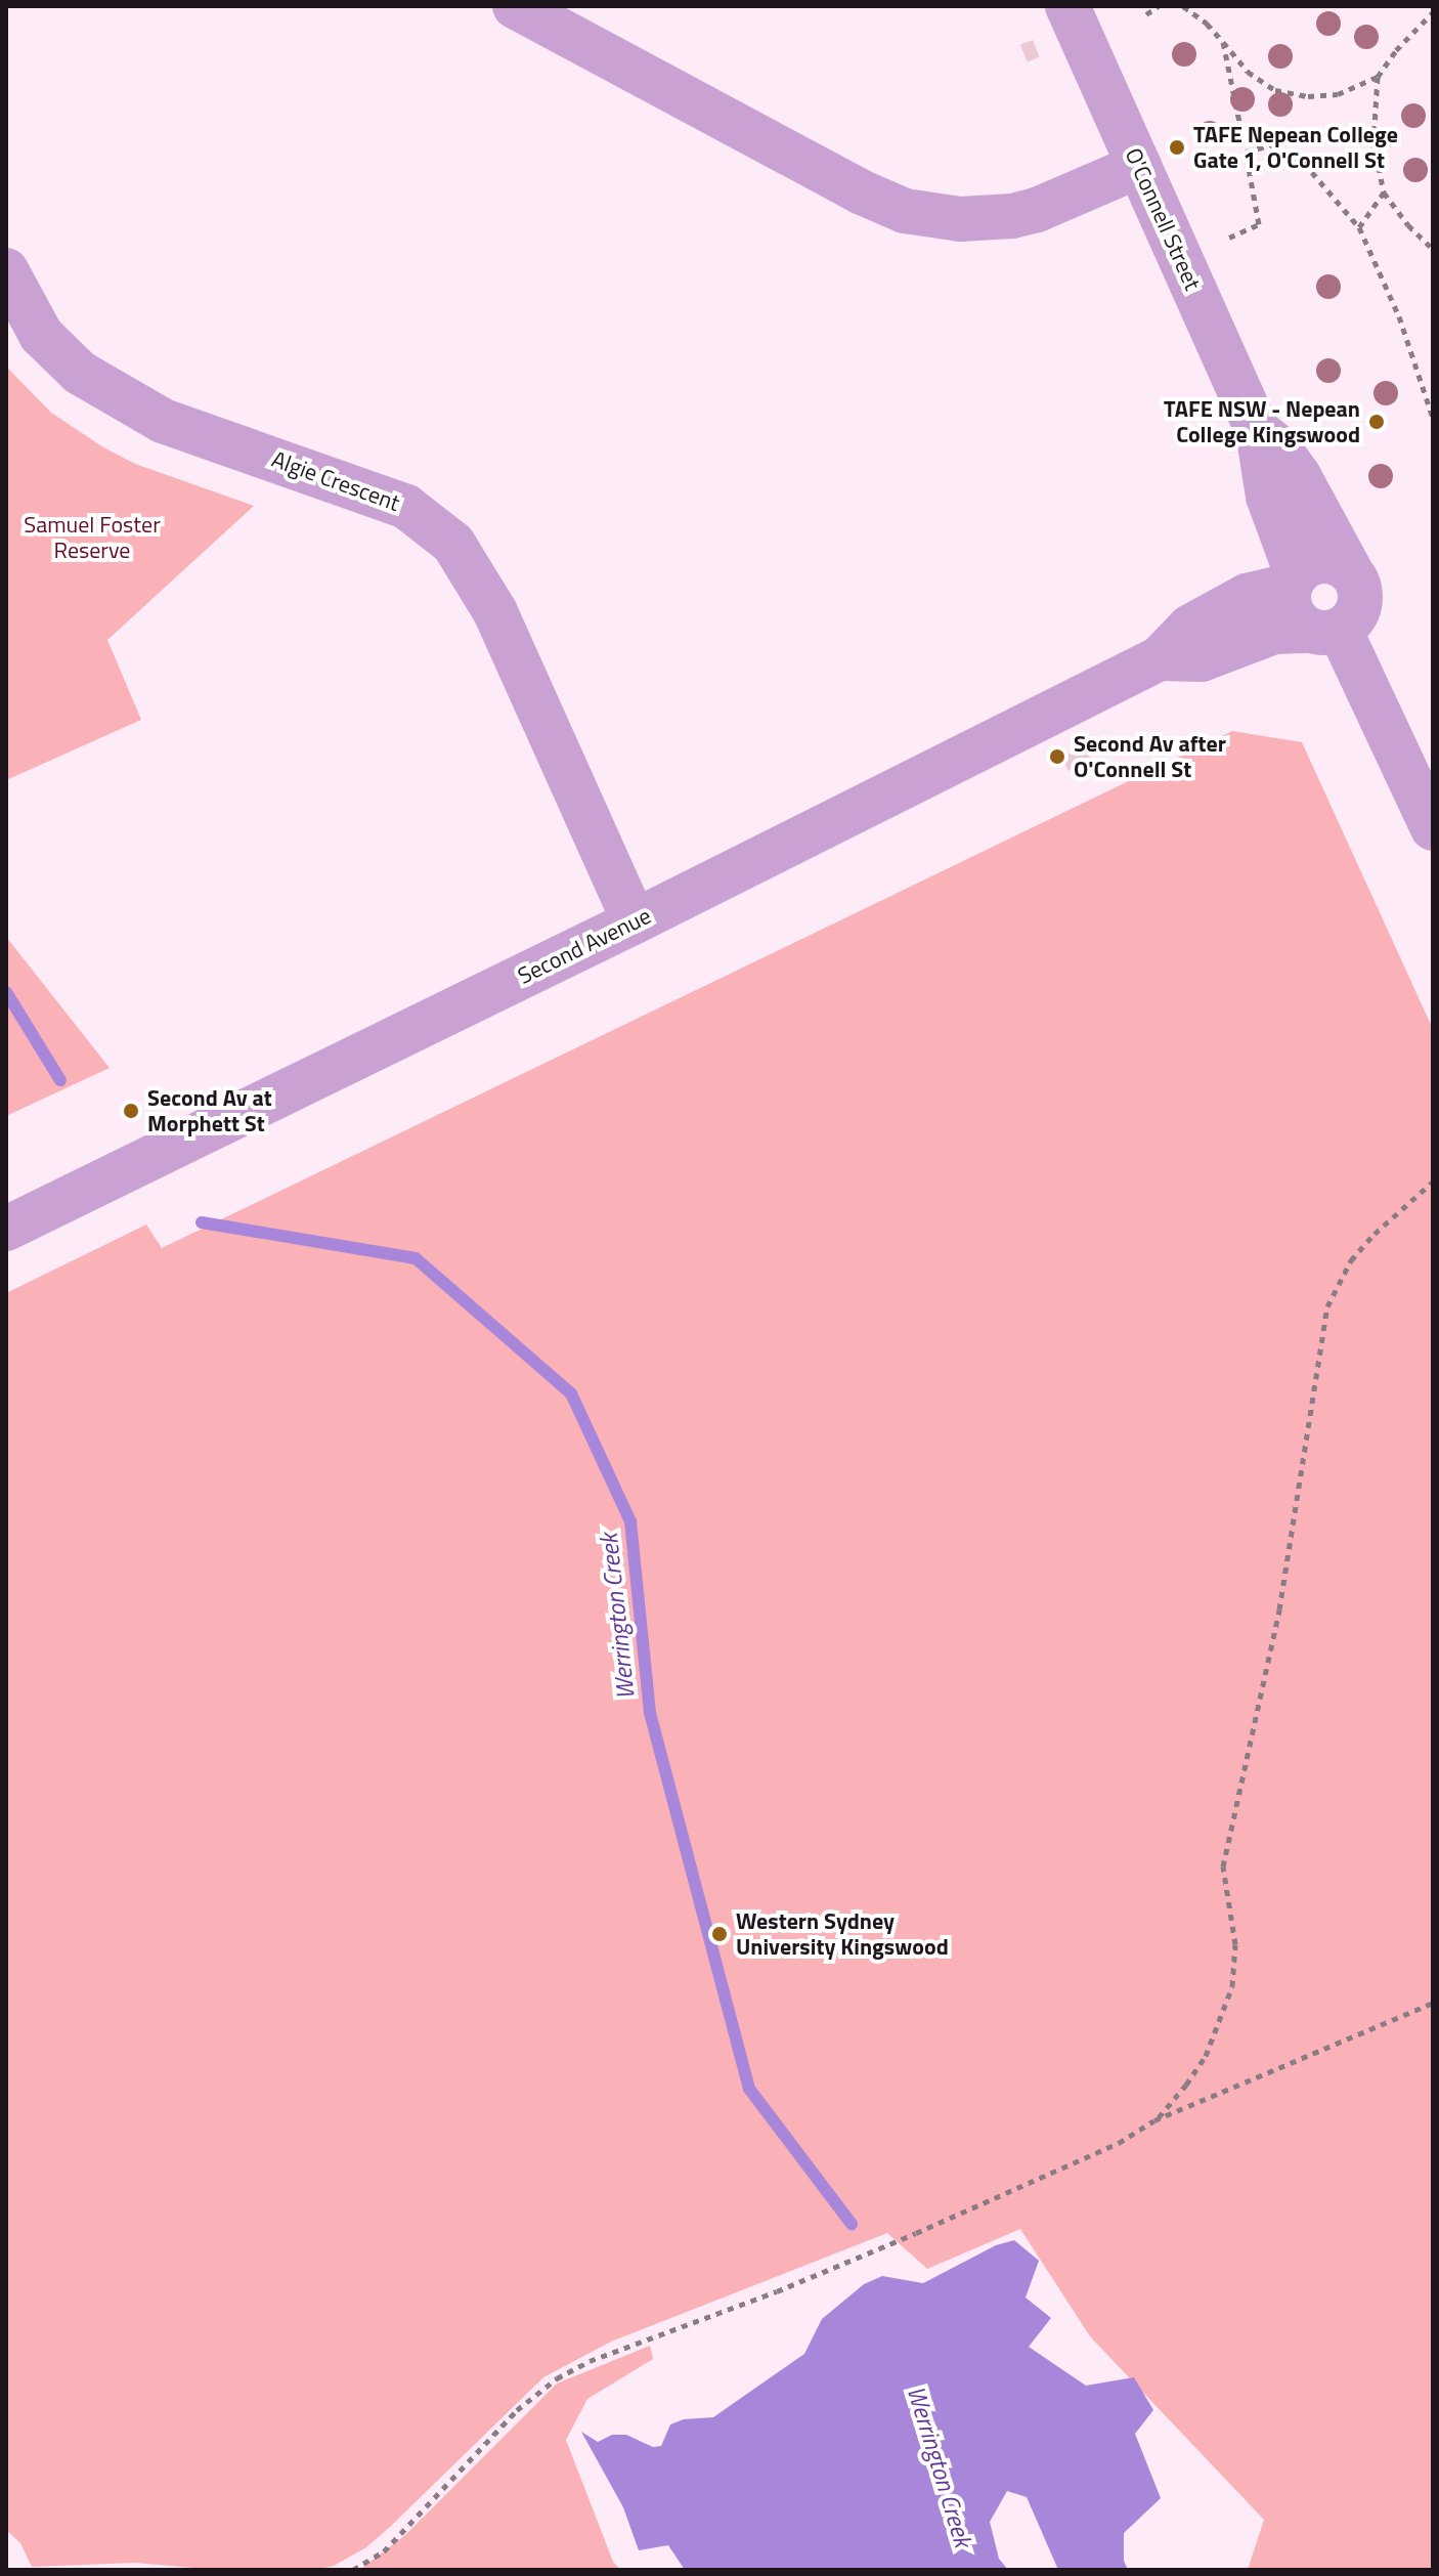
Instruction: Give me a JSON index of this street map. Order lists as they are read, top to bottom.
{
  "streets": {
    "street": ["O'Connell Street", "Algie Crescent", "Second Avenue"]
  },
  "crossings": [
    ["O'Connell Street", "Second Avenue"],
    ["Algie Crescent", "Second Avenue"]
  ],
  "water": ["Werrington Creek"],
  "parks": ["Samuel Foster Reserve"],
  "places": [
    "TAFE Nepean College Gate 1, O'Connell St",
    "TAFE NSW - Nepean College Kingswood",
    "Second Av after O'Connell St",
    "Second Av at Morphett St",
    "Western Sydney University Kingswood"
  ]
}
